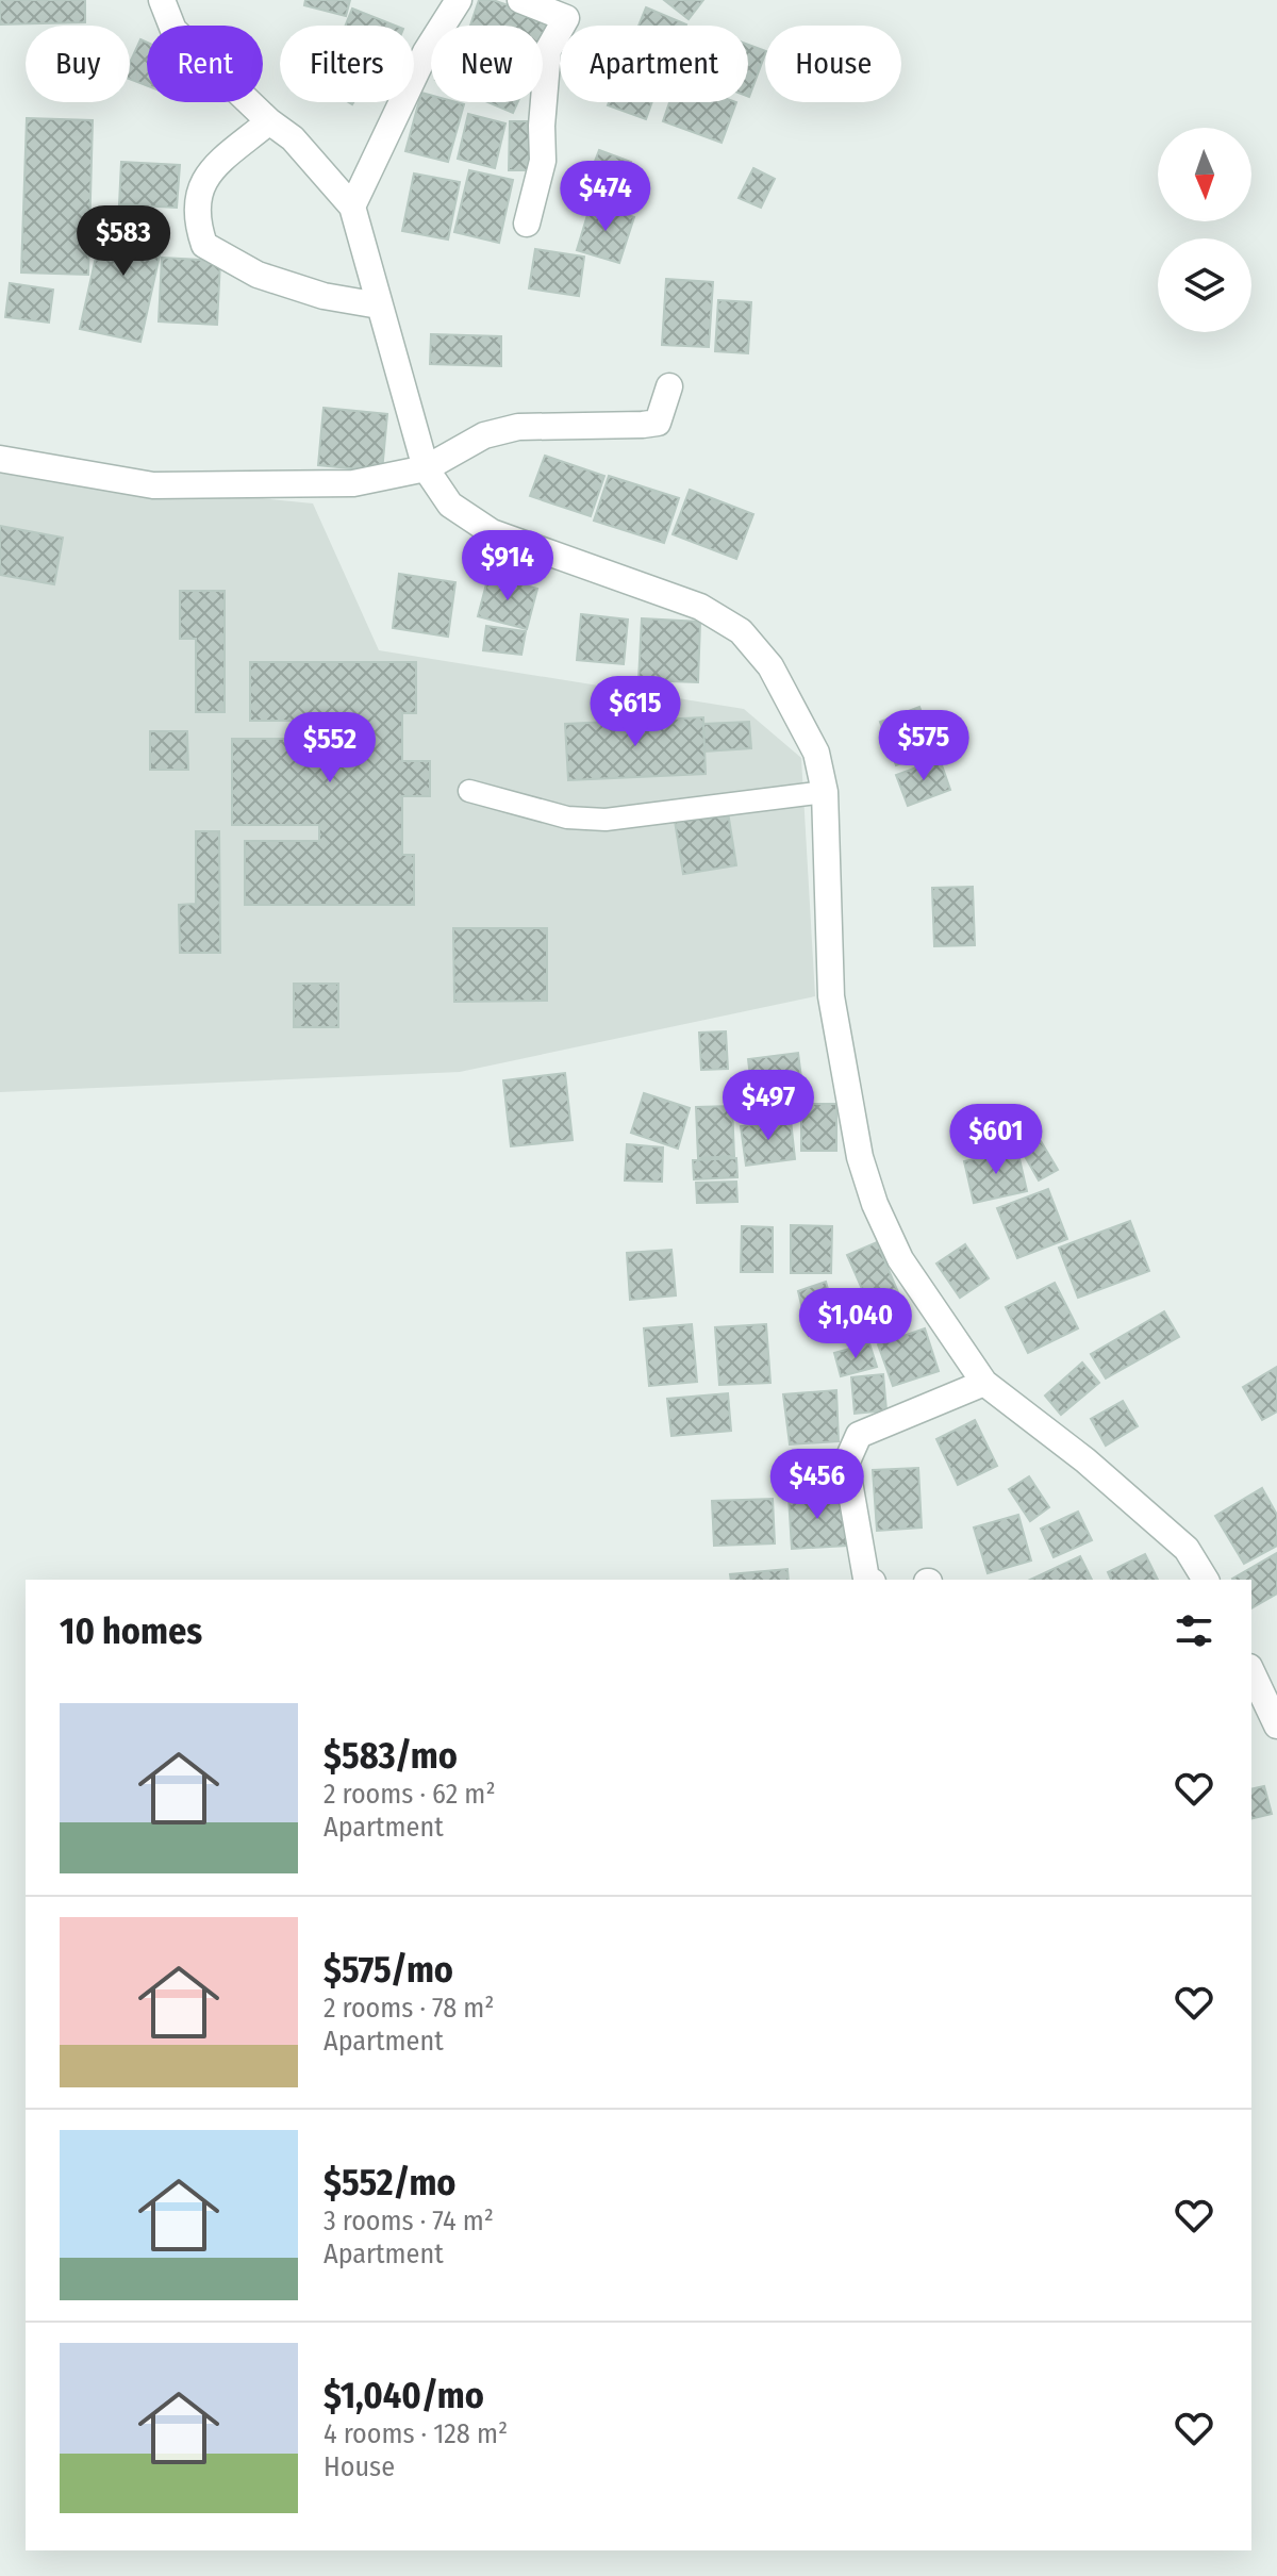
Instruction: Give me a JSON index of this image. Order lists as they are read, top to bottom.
{
  "north": "bottom",
  "page": {
    "chip": [
      "Buy",
      "Rent",
      "Filters",
      "New",
      "Apartment",
      "House"
    ],
    "price": [
      "$474",
      "$583",
      "$914",
      "$615",
      "$575",
      "$552",
      "$497",
      "$601",
      "$1,040",
      "$456"
    ],
    "heading": "10 homes",
    "list": [
      {
        "name": "$583/mo",
        "note": "2 rooms · 62 m² · Apartment"
      },
      {
        "name": "$575/mo",
        "note": "2 rooms · 78 m² · Apartment"
      },
      {
        "name": "$552/mo",
        "note": "3 rooms · 74 m² · Apartment"
      },
      {
        "name": "$1,040/mo",
        "note": "4 rooms · 128 m² · House"
      }
    ]
  }
}
